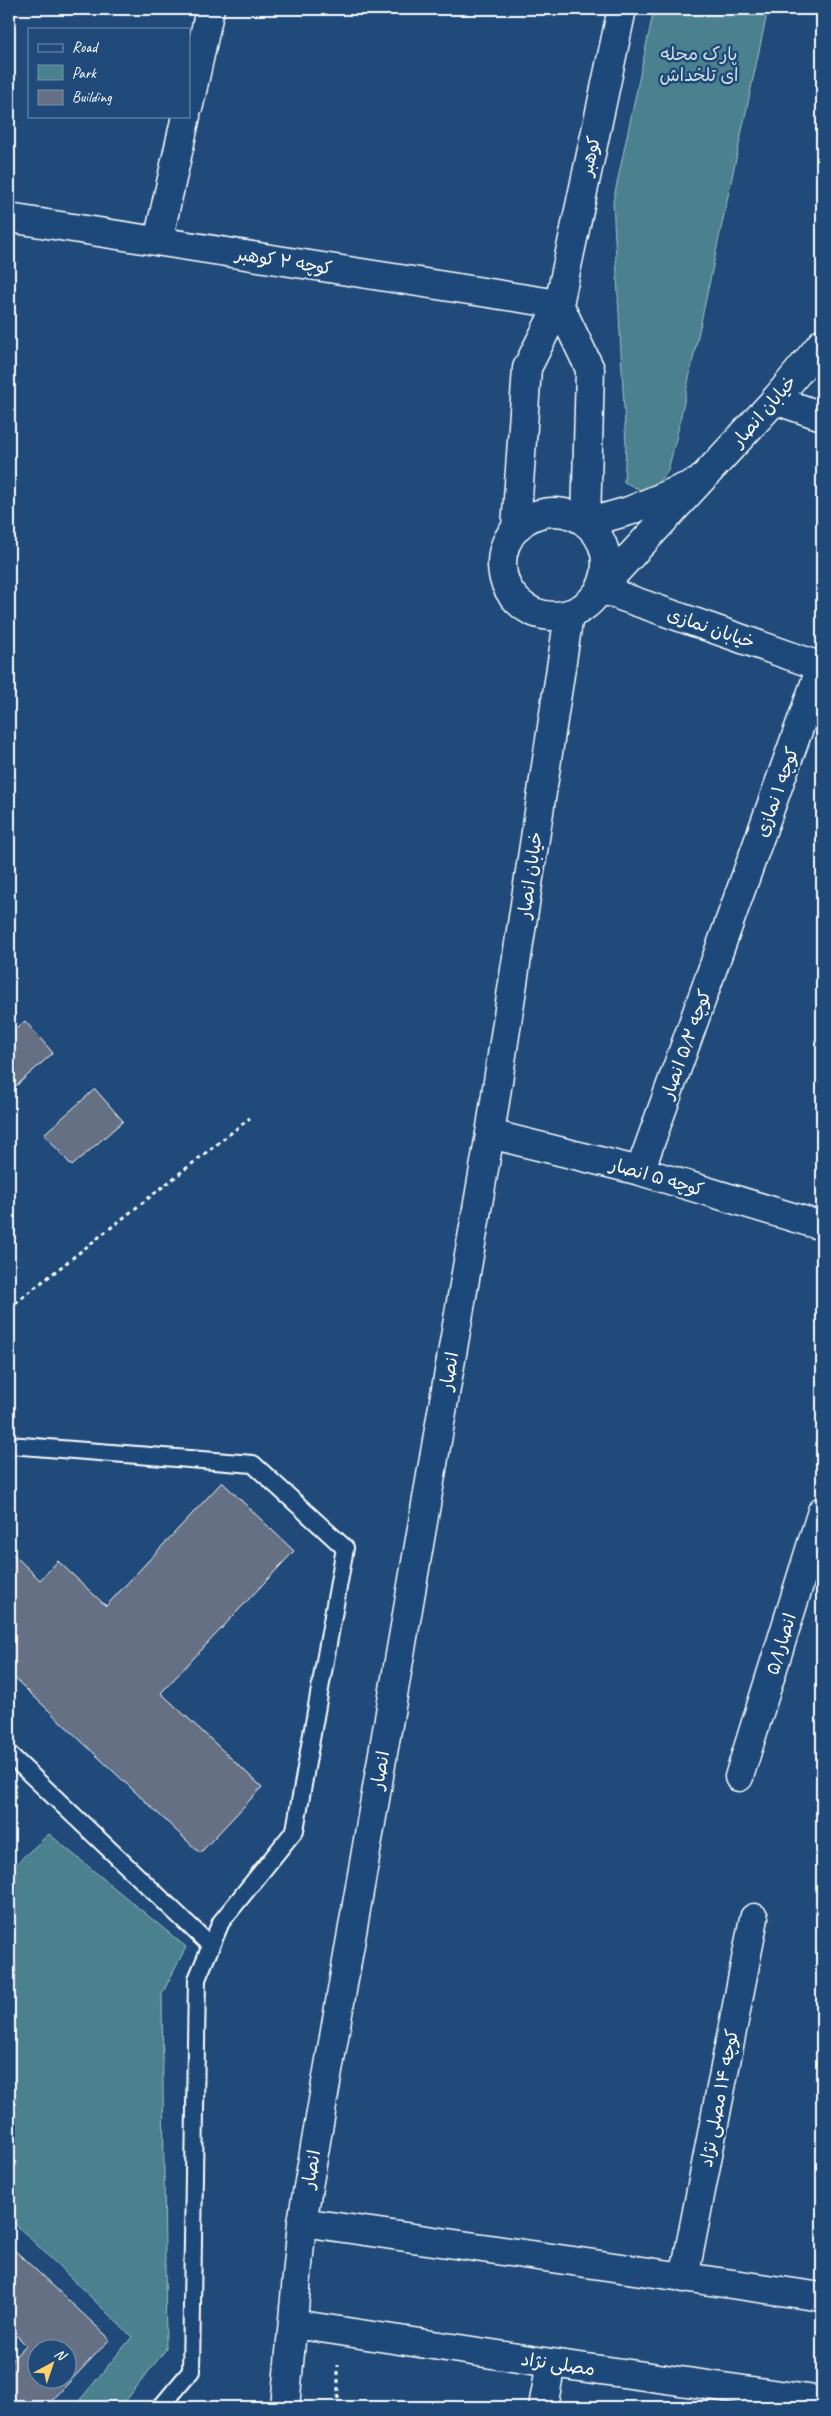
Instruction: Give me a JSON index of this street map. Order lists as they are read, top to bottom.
{
  "streets": {
    "street": [
      "کوهبر",
      "کوچه ۲ کوهبر",
      "خیابان انصار",
      "خیابان نمازی",
      "کوچه ۱ نمازی",
      "کوچه ۵/۲ انصار",
      "کوچه ۵ انصار",
      "انصار",
      "انصار۵/۱",
      "کوچه ۱۴ مصلی نژاد",
      "مصلی نژاد"
    ]
  },
  "crossings": [
    ["کوهبر", "کوچه ۲ کوهبر"],
    ["کوهبر", "خیابان انصار"],
    ["کوهبر", "خیابان نمازی"],
    ["خیابان انصار", "خیابان نمازی"],
    ["خیابان انصار", "کوچه ۵ انصار"],
    ["خیابان انصار", "انصار"],
    ["خیابان نمازی", "کوچه ۱ نمازی"],
    ["کوچه ۱ نمازی", "کوچه ۵/۲ انصار"],
    ["کوچه ۵/۲ انصار", "کوچه ۵ انصار"],
    ["کوچه ۵ انصار", "انصار"],
    ["انصار", "مصلی نژاد"]
  ],
  "parks": ["پارک محله ای تلخداش"],
  "legend": ["Road", "Park", "Building"],
  "north": "top right"
}
